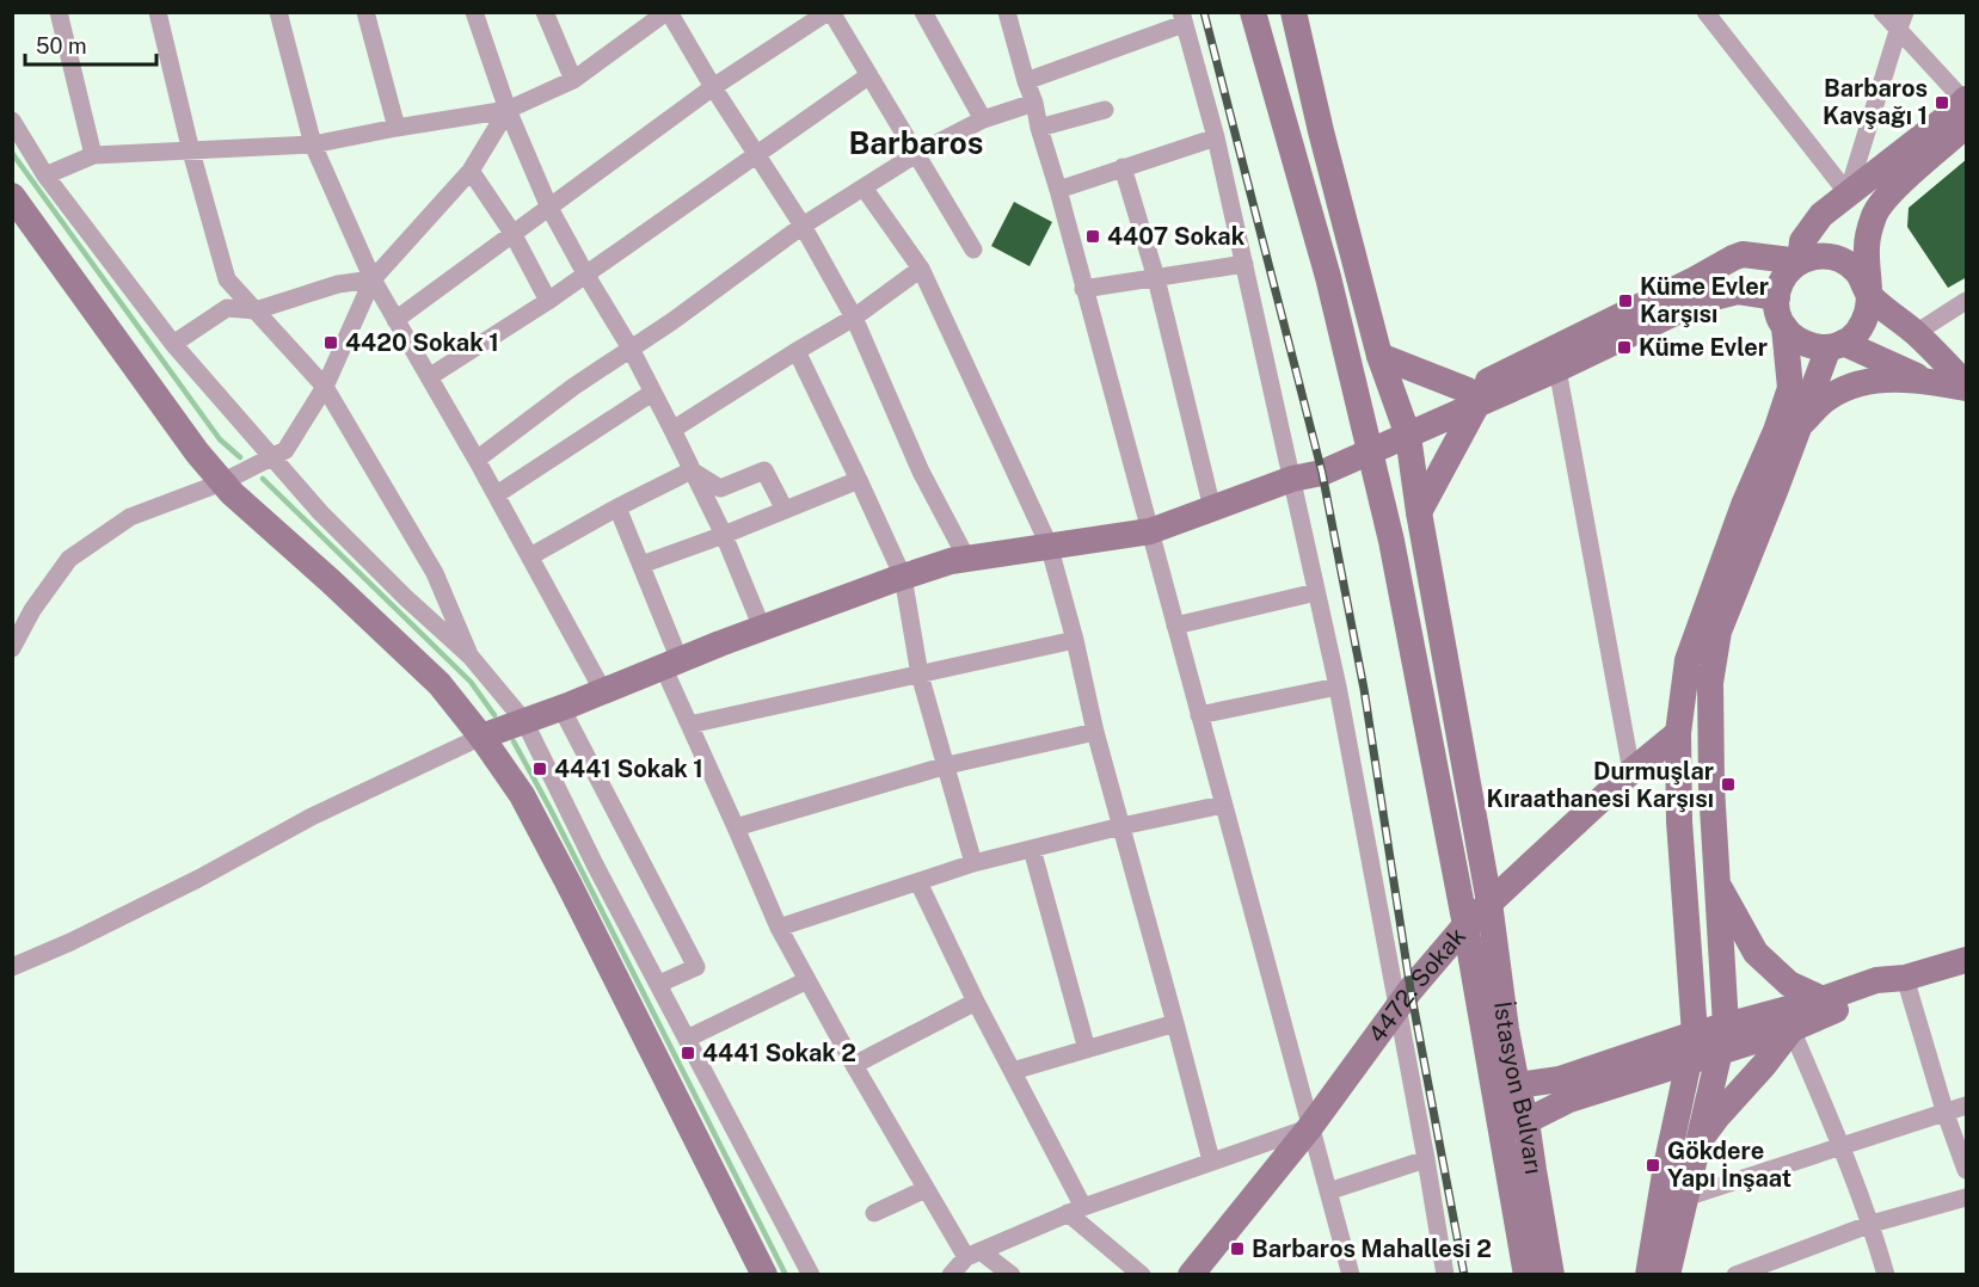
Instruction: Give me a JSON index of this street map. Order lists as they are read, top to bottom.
{
  "streets": {
    "street": ["4472. Sokak", "İstasyon Bulvarı"]
  },
  "crossings": [
    ["4472. Sokak", "İstasyon Bulvarı"]
  ],
  "districts": ["Barbaros"],
  "places": {
    "transit": [
      "Barbaros Kavşağı 1",
      "4407 Sokak",
      "Küme Evler Karşısı",
      "4420 Sokak 1",
      "Küme Evler",
      "4441 Sokak 1",
      "Durmuşlar Kıraathanesi Karşısı",
      "4441 Sokak 2",
      "Gökdere Yapı İnşaat",
      "Barbaros Mahallesi 2"
    ]
  },
  "scale_bar": "50 m"
}
